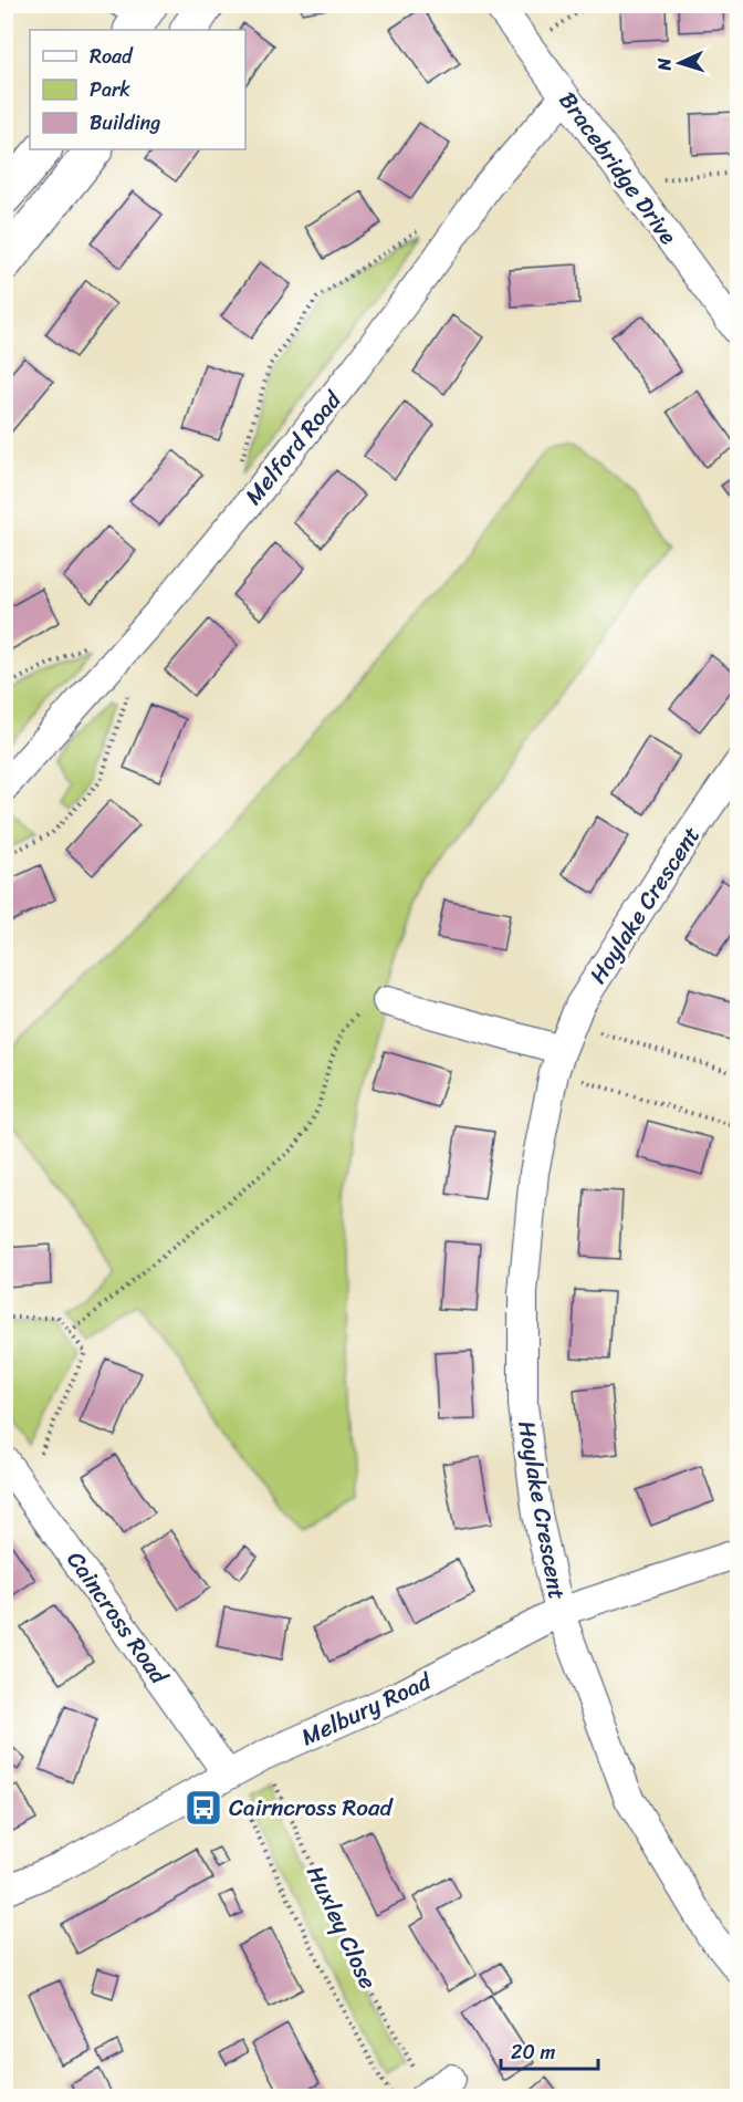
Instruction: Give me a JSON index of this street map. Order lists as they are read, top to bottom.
{
  "streets": {
    "street": [
      "Bracebridge Drive",
      "Melford Road",
      "Hoylake Crescent",
      "Caincross Road",
      "Melbury Road"
    ],
    "path": ["Huxley Close"]
  },
  "crossings": [
    ["Bracebridge Drive", "Melford Road"],
    ["Hoylake Crescent", "Melbury Road"],
    ["Caincross Road", "Melbury Road"],
    ["Caincross Road", "Huxley Close"],
    ["Melbury Road", "Huxley Close"]
  ],
  "places": {
    "bus stop": ["Cairncross Road"]
  },
  "legend": ["Road", "Park", "Building"],
  "scale_bar": "20 m",
  "north": "left"
}
